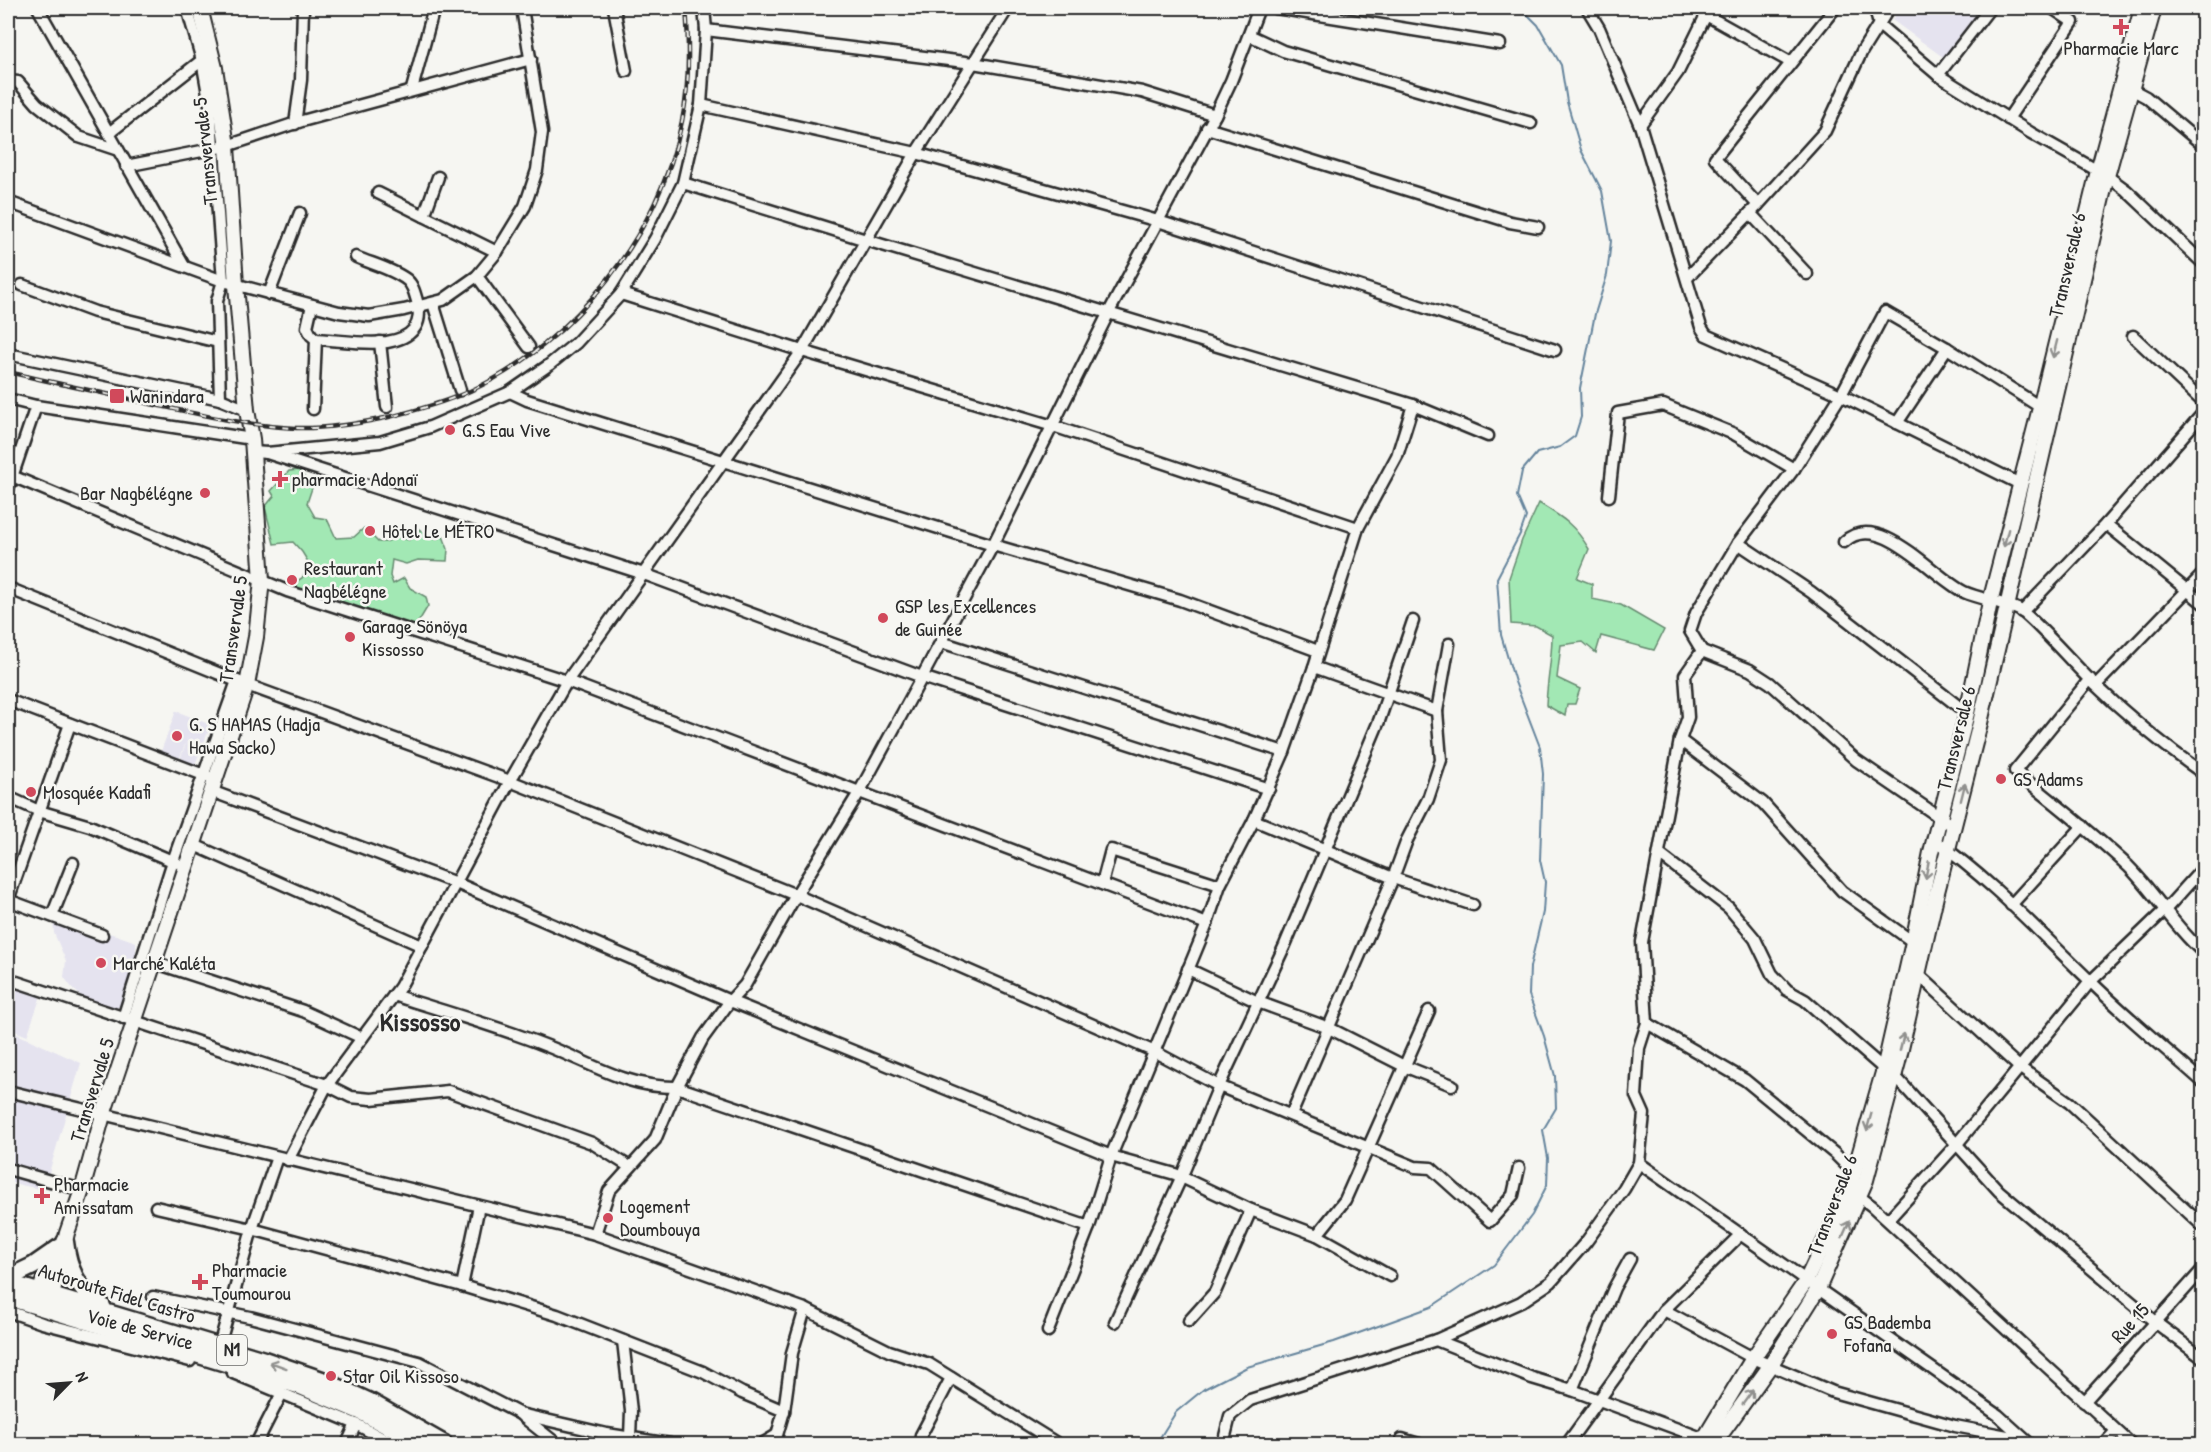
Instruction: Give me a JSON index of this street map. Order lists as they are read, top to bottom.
{
  "streets": {
    "highway": ["Autoroute Fidel Castro", "N1"],
    "main road": ["Transvervale 5", "Transversale 6"],
    "street": ["Rue 15", "Voie de Service"]
  },
  "crossings": [
    ["Transvervale 5", "Autoroute Fidel Castro"],
    ["Autoroute Fidel Castro", "Voie de Service"]
  ],
  "districts": ["Kissosso"],
  "places": {
    "health": [
      "Pharmacie Marc",
      "pharmacie Adonaï",
      "Pharmacie Amissatam",
      "Pharmacie Toumourou"
    ],
    "transit": ["Wanindara"],
    "other": [
      "G.S Eau Vive",
      "Bar Nagbélégne",
      "Hôtel Le MÉTRO",
      "Restaurant Nagbélégne",
      "GSP les Excellences de Guinée",
      "Garage Sönöya Kissosso",
      "G. S HAMAS (Hadja Hawa Sacko)",
      "GS Adams",
      "Mosquée Kadafi",
      "Marché Kaléta",
      "Logement Doumbouya",
      "GS Bademba Fofana",
      "Star Oil Kissoso"
    ]
  },
  "north": "top right"
}
